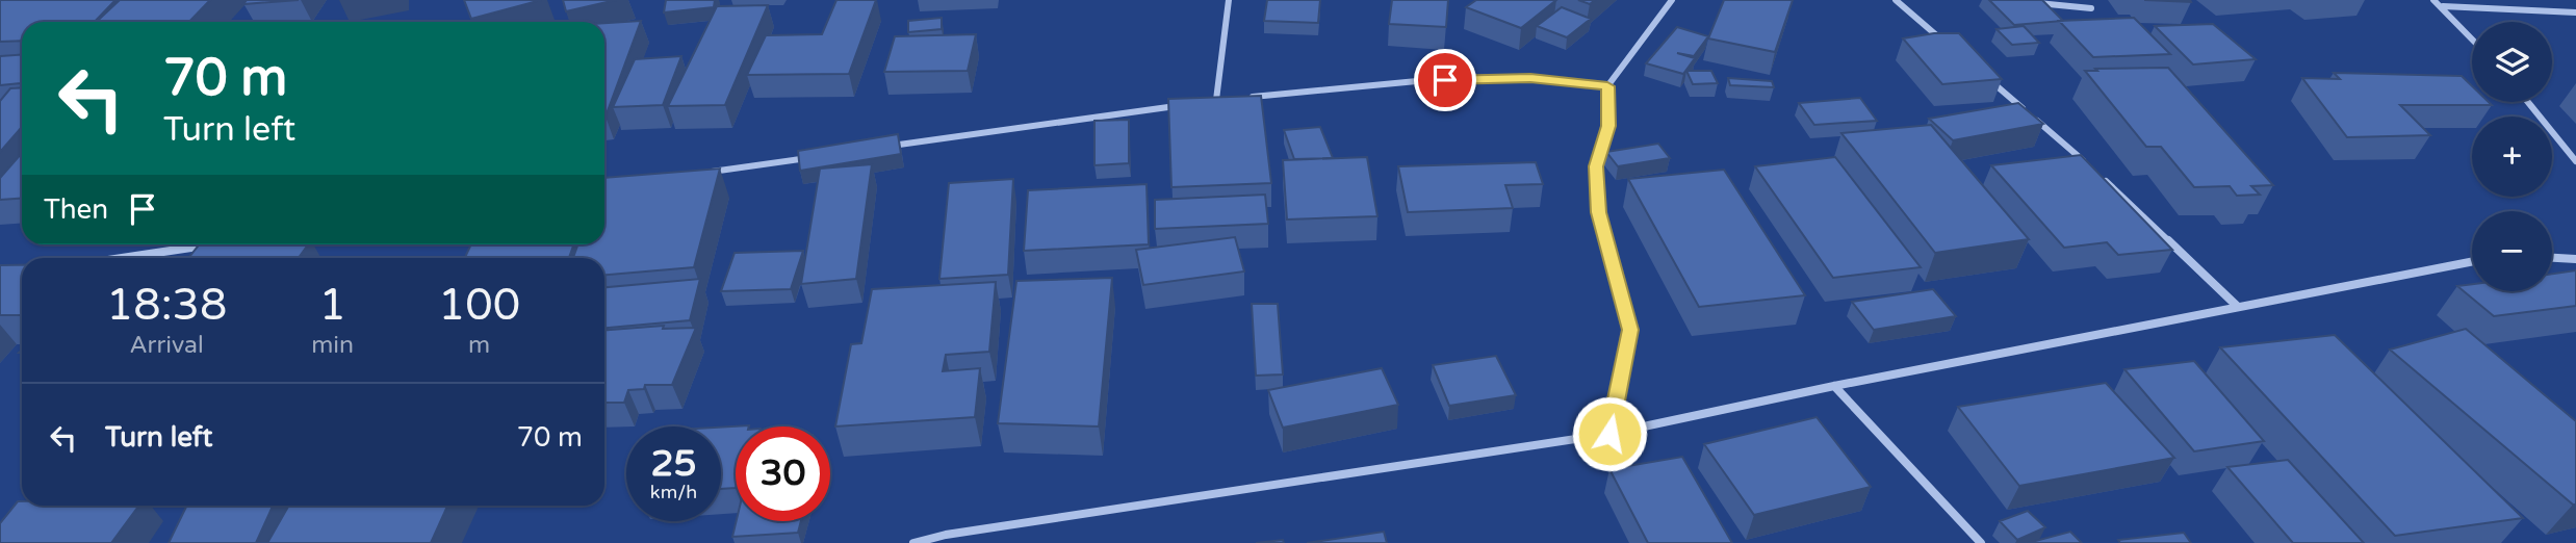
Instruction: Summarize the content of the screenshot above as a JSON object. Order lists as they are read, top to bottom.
{
  "page": {
    "map_buttons": ["+", "−"],
    "turn": ["70 m", "Turn left"],
    "then": "Then",
    "eta": [
      "18:38",
      "Arrival",
      "1",
      "min",
      "100",
      "m"
    ],
    "list": [
      {
        "name": "Turn left",
        "value": "70 m"
      }
    ],
    "speed": "25 km/h",
    "limit": "30"
  }
}
